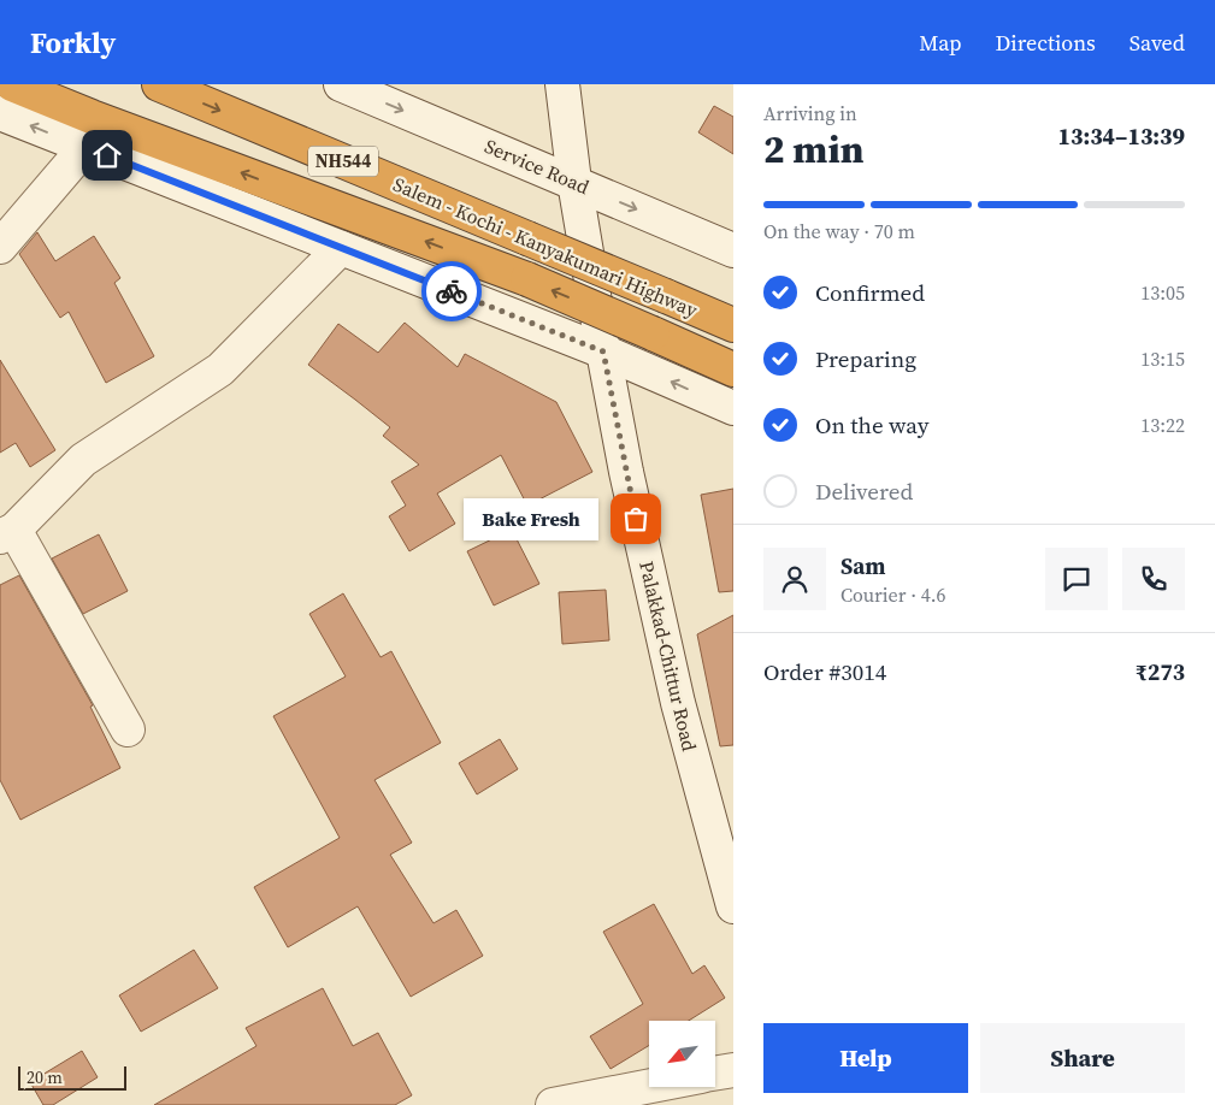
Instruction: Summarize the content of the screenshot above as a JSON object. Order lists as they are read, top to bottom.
{
  "streets": {
    "highway": ["NH544", "Salem - Kochi - Kanyakumari Highway"],
    "street": ["Service Road", "Palakkad-Chittur Road"]
  },
  "crossings": [
    ["Service Road", "Palakkad-Chittur Road"]
  ],
  "places": ["Bake Fresh"],
  "scale_bar": "20 m",
  "north": "bottom left",
  "page": {
    "header": "Forkly",
    "nav": ["Map", "Directions", "Saved"],
    "heading": ["2 min", "Arriving in", "13:34–13:39"],
    "panel": [
      "Sam",
      "Courier · 4.6",
      "Order #3014",
      "₹273"
    ],
    "bar": "On the way · 70 m",
    "list": [
      ["Confirmed", "13:05"],
      ["Preparing", "13:15"],
      ["On the way", "13:22"],
      "Delivered"
    ],
    "bubble": "Bake Fresh",
    "buttons": ["Help", "Share"],
    "scale": "20 m"
  }
}
